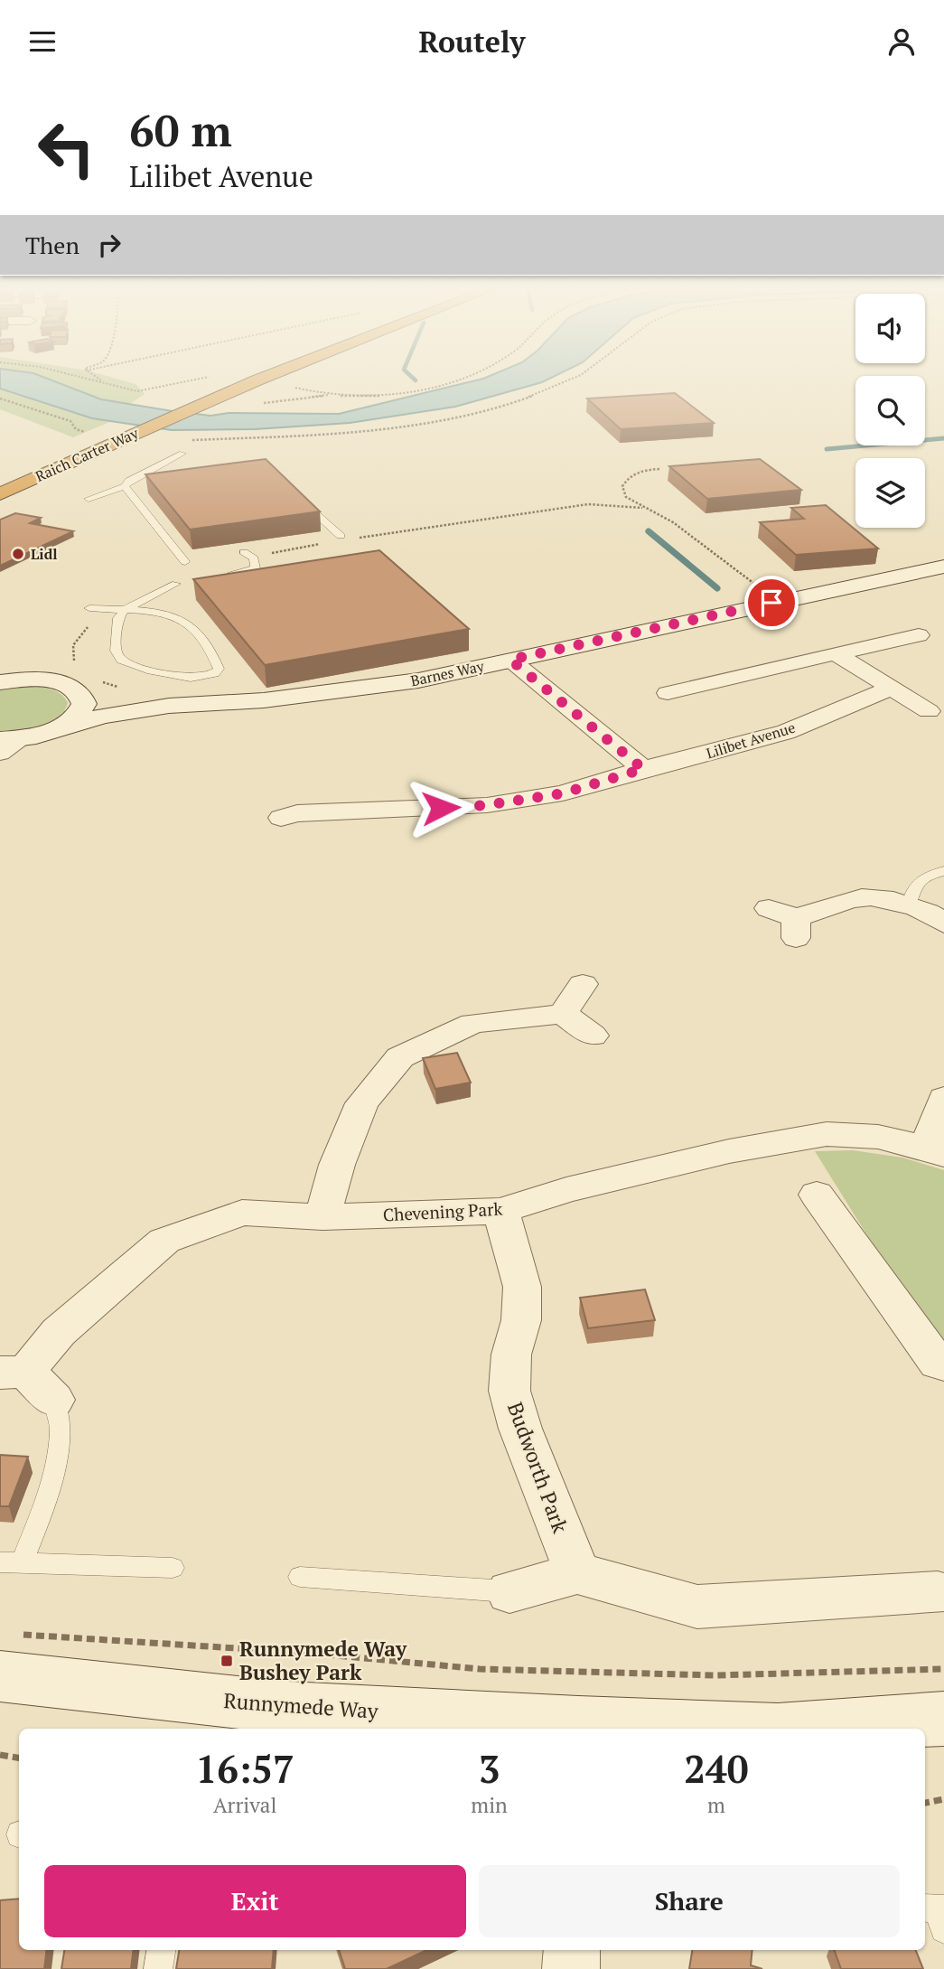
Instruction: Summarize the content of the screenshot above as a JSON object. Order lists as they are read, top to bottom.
{
  "streets": {
    "highway": ["Raich Carter Way"],
    "street": [
      "Barnes Way",
      "Lilibet Avenue",
      "Chevening Park",
      "Budworth Park",
      "Runnymede Way"
    ]
  },
  "crossings": [
    ["Chevening Park", "Budworth Park"]
  ],
  "places": {
    "other": ["Lidl"],
    "transit": ["Runnymede Way Bushey Park"]
  },
  "page": {
    "header": "Routely",
    "turn": ["60 m", "Lilibet Avenue"],
    "then": "Then",
    "eta": [
      "16:57",
      "Arrival",
      "3",
      "min",
      "240",
      "m"
    ],
    "buttons": ["Exit", "Share"]
  }
}
